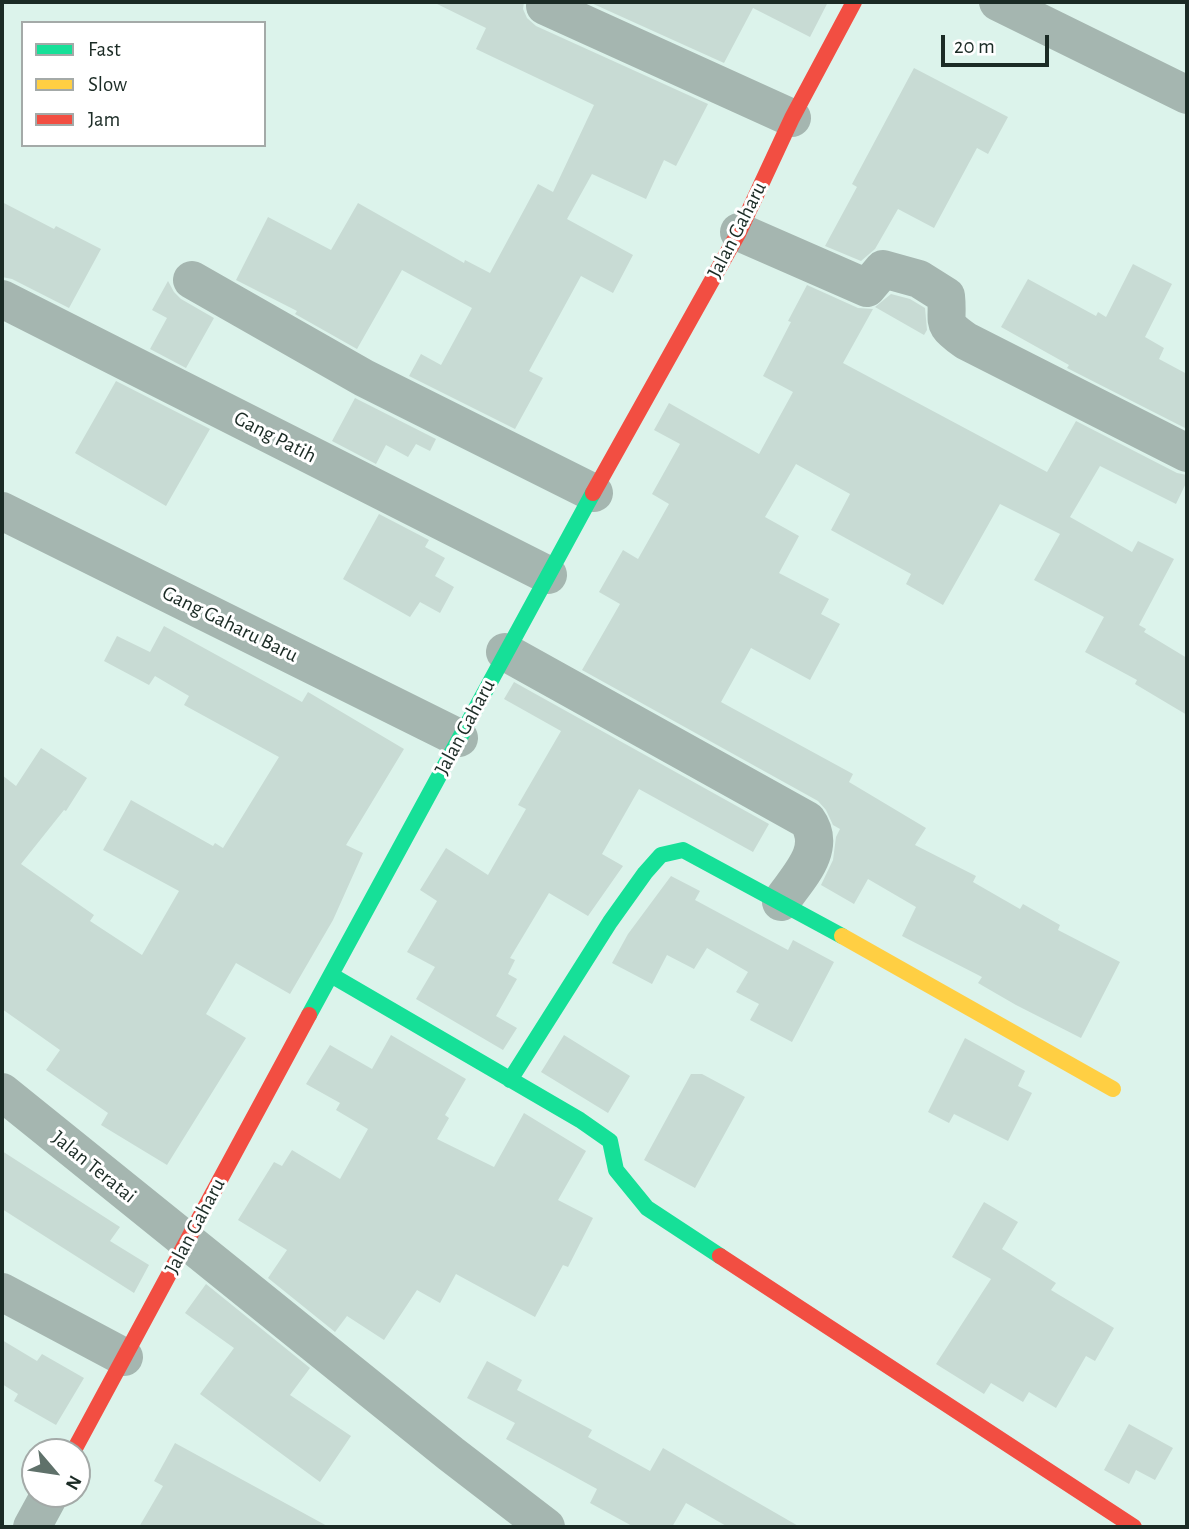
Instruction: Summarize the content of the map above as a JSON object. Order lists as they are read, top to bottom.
{
  "streets": {
    "street": [
      "Jalan Gaharu",
      "Gang Patih",
      "Gang Gaharu Baru",
      "Jalan Teratai"
    ]
  },
  "crossings": [
    ["Jalan Gaharu", "Gang Patih"],
    ["Jalan Gaharu", "Gang Gaharu Baru"],
    ["Jalan Gaharu", "Jalan Teratai"]
  ],
  "legend": ["Fast", "Slow", "Jam"],
  "scale_bar": "20 m",
  "north": "bottom right"
}
